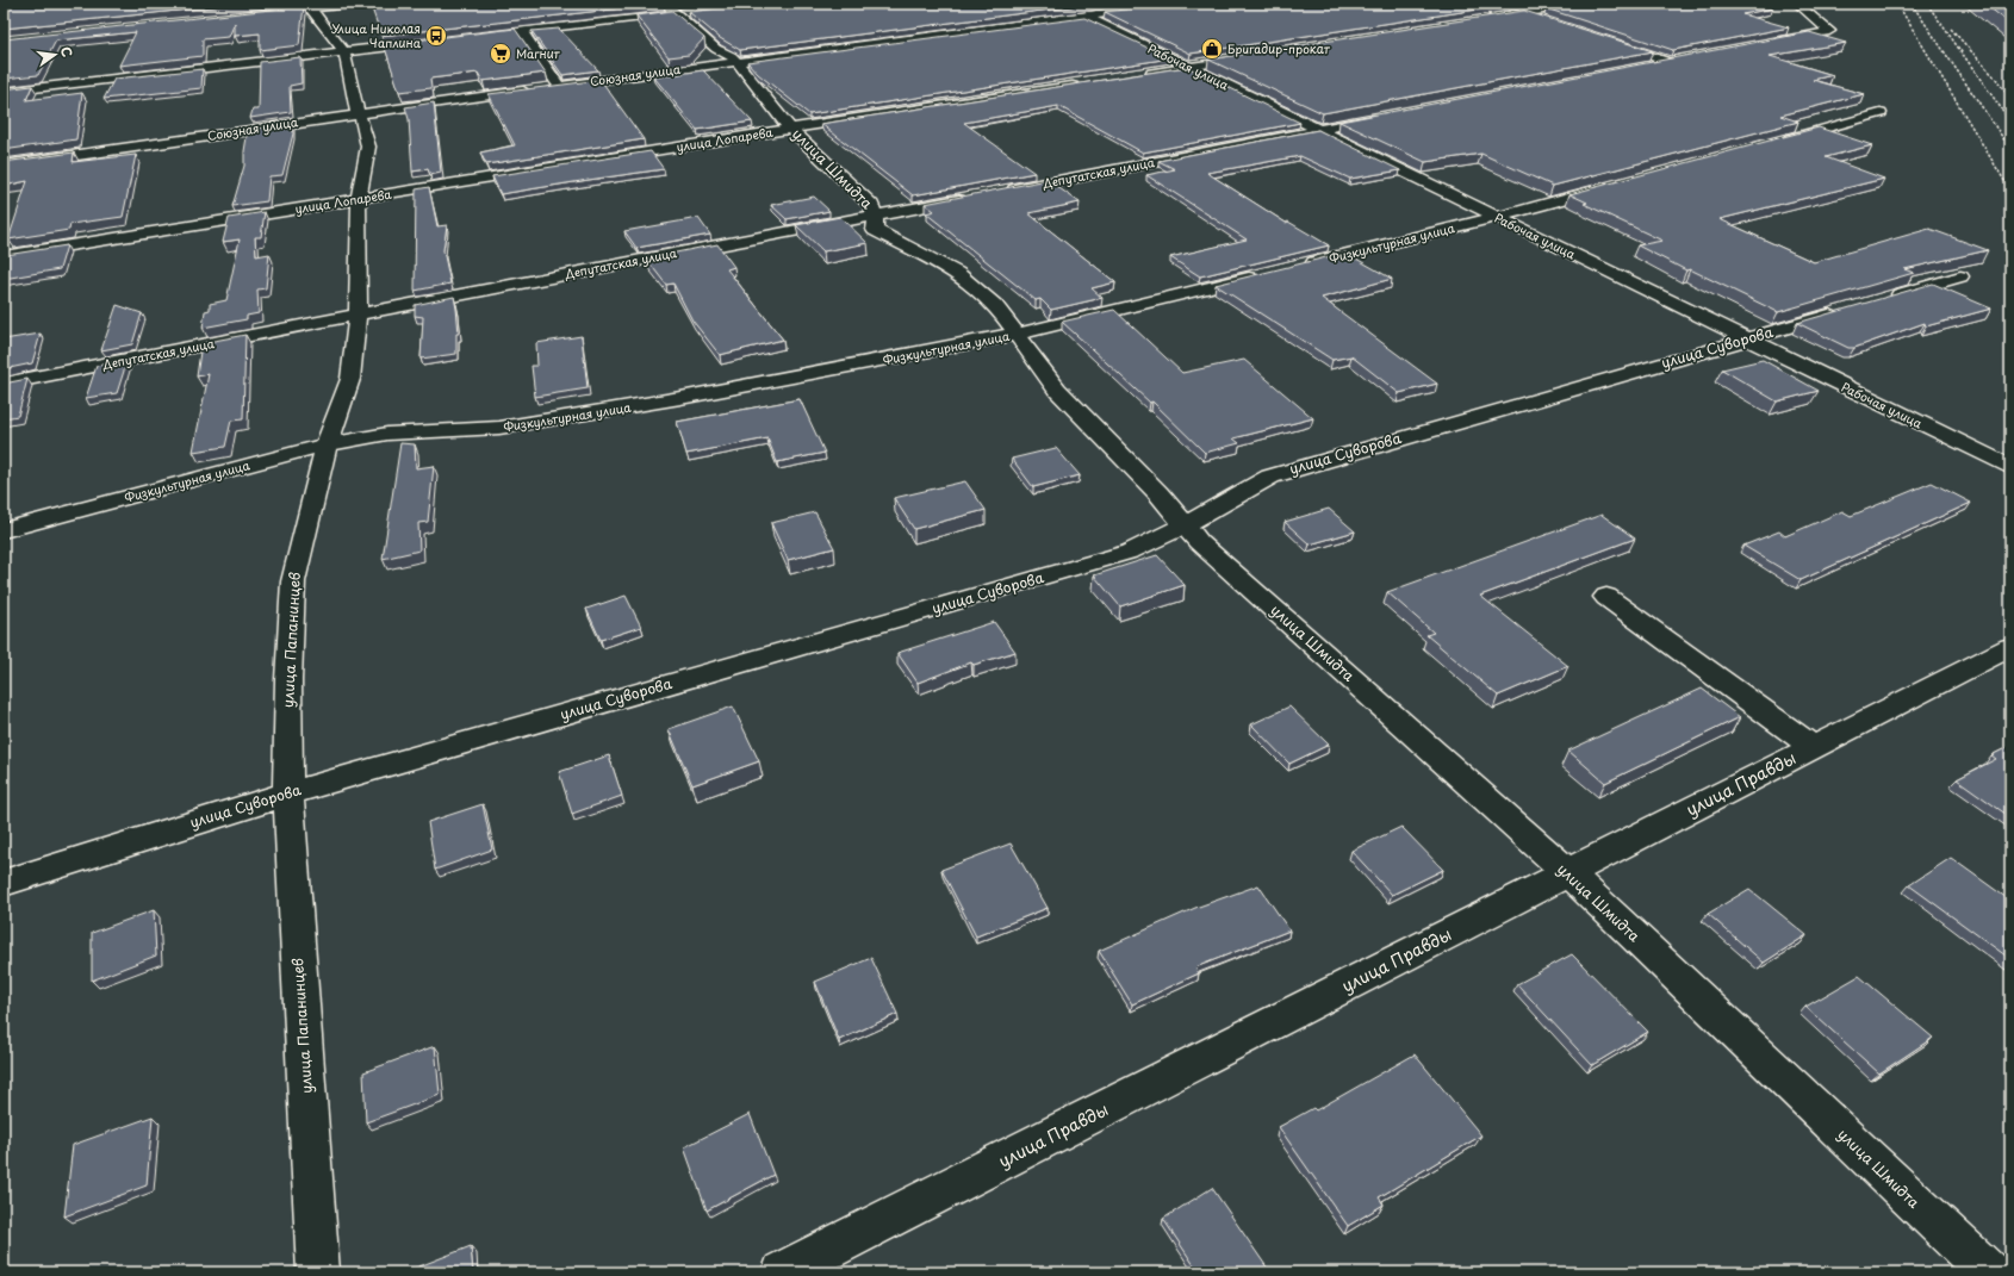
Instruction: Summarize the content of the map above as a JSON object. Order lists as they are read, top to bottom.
{
  "streets": {
    "street": [
      "Рабочая улица",
      "Союзная улица",
      "улица Лопарева",
      "улица Шмидта",
      "Депутатская улица",
      "Физкультурная улица",
      "улица Суворова",
      "улица Папанинцев",
      "улица Правды"
    ]
  },
  "crossings": [
    ["Рабочая улица", "Союзная улица"],
    ["Рабочая улица", "Депутатская улица"],
    ["Рабочая улица", "Физкультурная улица"],
    ["Рабочая улица", "улица Суворова"],
    ["Союзная улица", "улица Шмидта"],
    ["Союзная улица", "улица Папанинцев"],
    ["улица Лопарева", "улица Шмидта"],
    ["улица Лопарева", "улица Папанинцев"],
    ["улица Шмидта", "Депутатская улица"],
    ["улица Шмидта", "Физкультурная улица"],
    ["улица Шмидта", "улица Суворова"],
    ["улица Шмидта", "улица Правды"],
    ["Депутатская улица", "улица Папанинцев"],
    ["Физкультурная улица", "улица Папанинцев"],
    ["улица Суворова", "улица Папанинцев"]
  ],
  "places": {
    "bus stop": ["Улица Николая Чаплина"],
    "shop": ["Бригадир-прокат"],
    "supermarket": ["Магнит"]
  },
  "north": "right"
}
